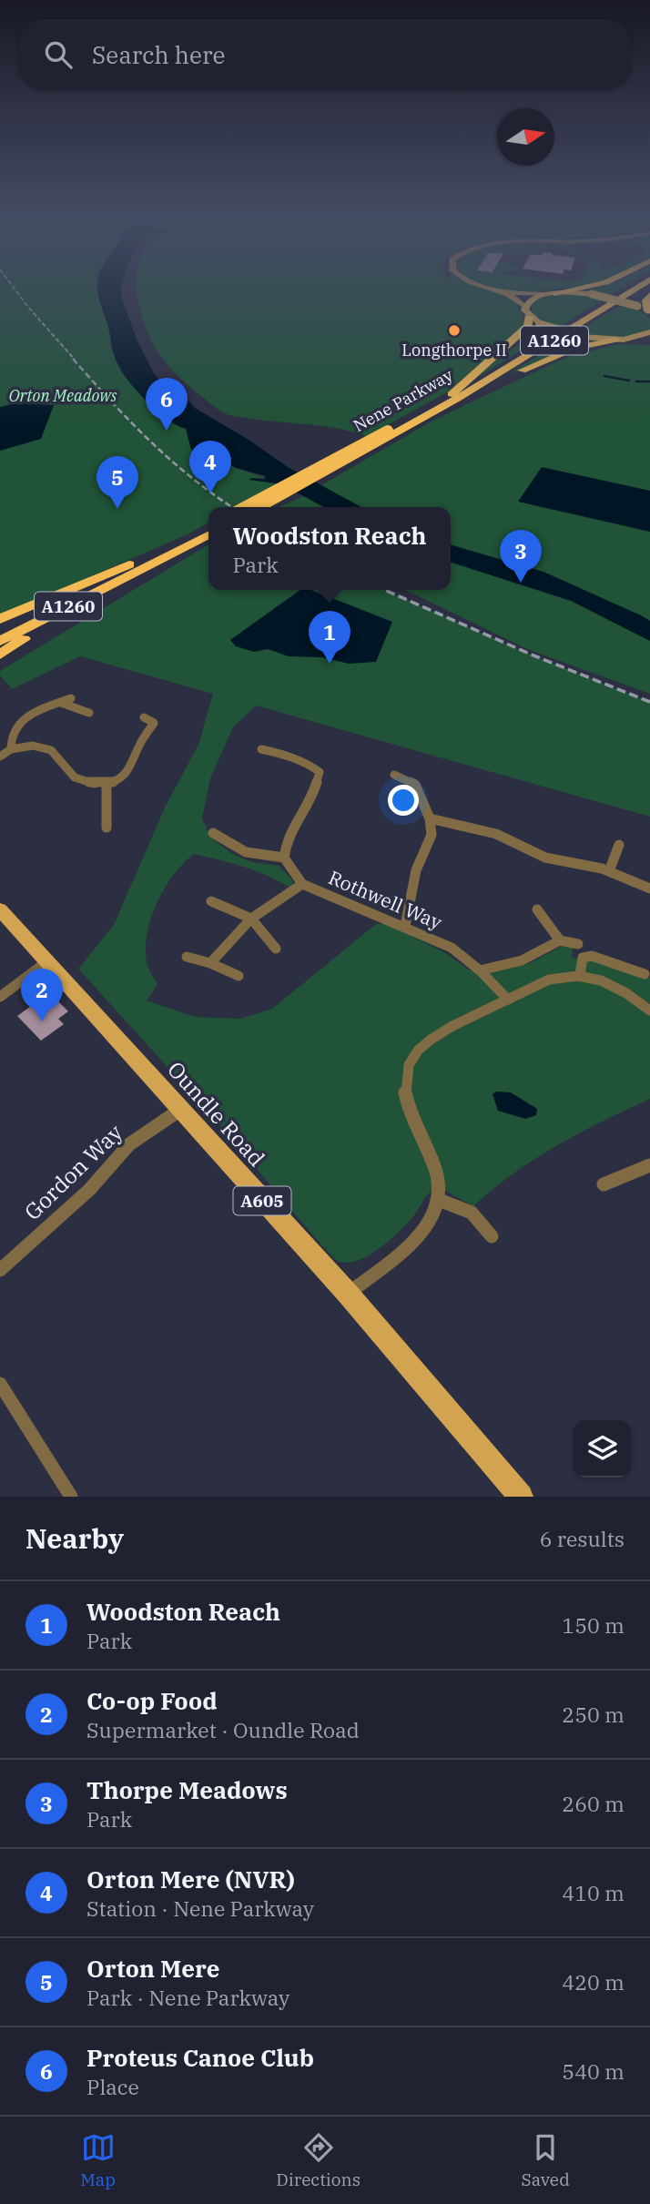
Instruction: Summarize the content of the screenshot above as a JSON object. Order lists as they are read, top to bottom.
{
  "streets": {
    "highway": ["A1260", "Nene Parkway"],
    "main road": ["Oundle Road", "A605"],
    "street": ["Rothwell Way", "Gordon Way"]
  },
  "crossings": [
    ["Oundle Road", "Gordon Way"]
  ],
  "parks": ["Orton Meadows"],
  "places": ["Longthorpe II"],
  "north": "right",
  "page": {
    "search": "Search here",
    "pins": [
      "6",
      "4",
      "5",
      "3",
      "1",
      "2"
    ],
    "popup": ["Woodston Reach", "Park"],
    "heading": ["Nearby", "6 results"],
    "list": [
      {
        "mark": "1",
        "name": "Woodston Reach",
        "note": "Park",
        "value": "150 m"
      },
      {
        "mark": "2",
        "name": "Co-op Food",
        "note": "Supermarket · Oundle Road",
        "value": "250 m"
      },
      {
        "mark": "3",
        "name": "Thorpe Meadows",
        "note": "Park",
        "value": "260 m"
      },
      {
        "mark": "4",
        "name": "Orton Mere (NVR)",
        "note": "Station · Nene Parkway",
        "value": "410 m"
      },
      {
        "mark": "5",
        "name": "Orton Mere",
        "note": "Park · Nene Parkway",
        "value": "420 m"
      },
      {
        "mark": "6",
        "name": "Proteus Canoe Club",
        "note": "Place",
        "value": "540 m"
      }
    ],
    "nav": ["Map", "Directions", "Saved"]
  }
}
